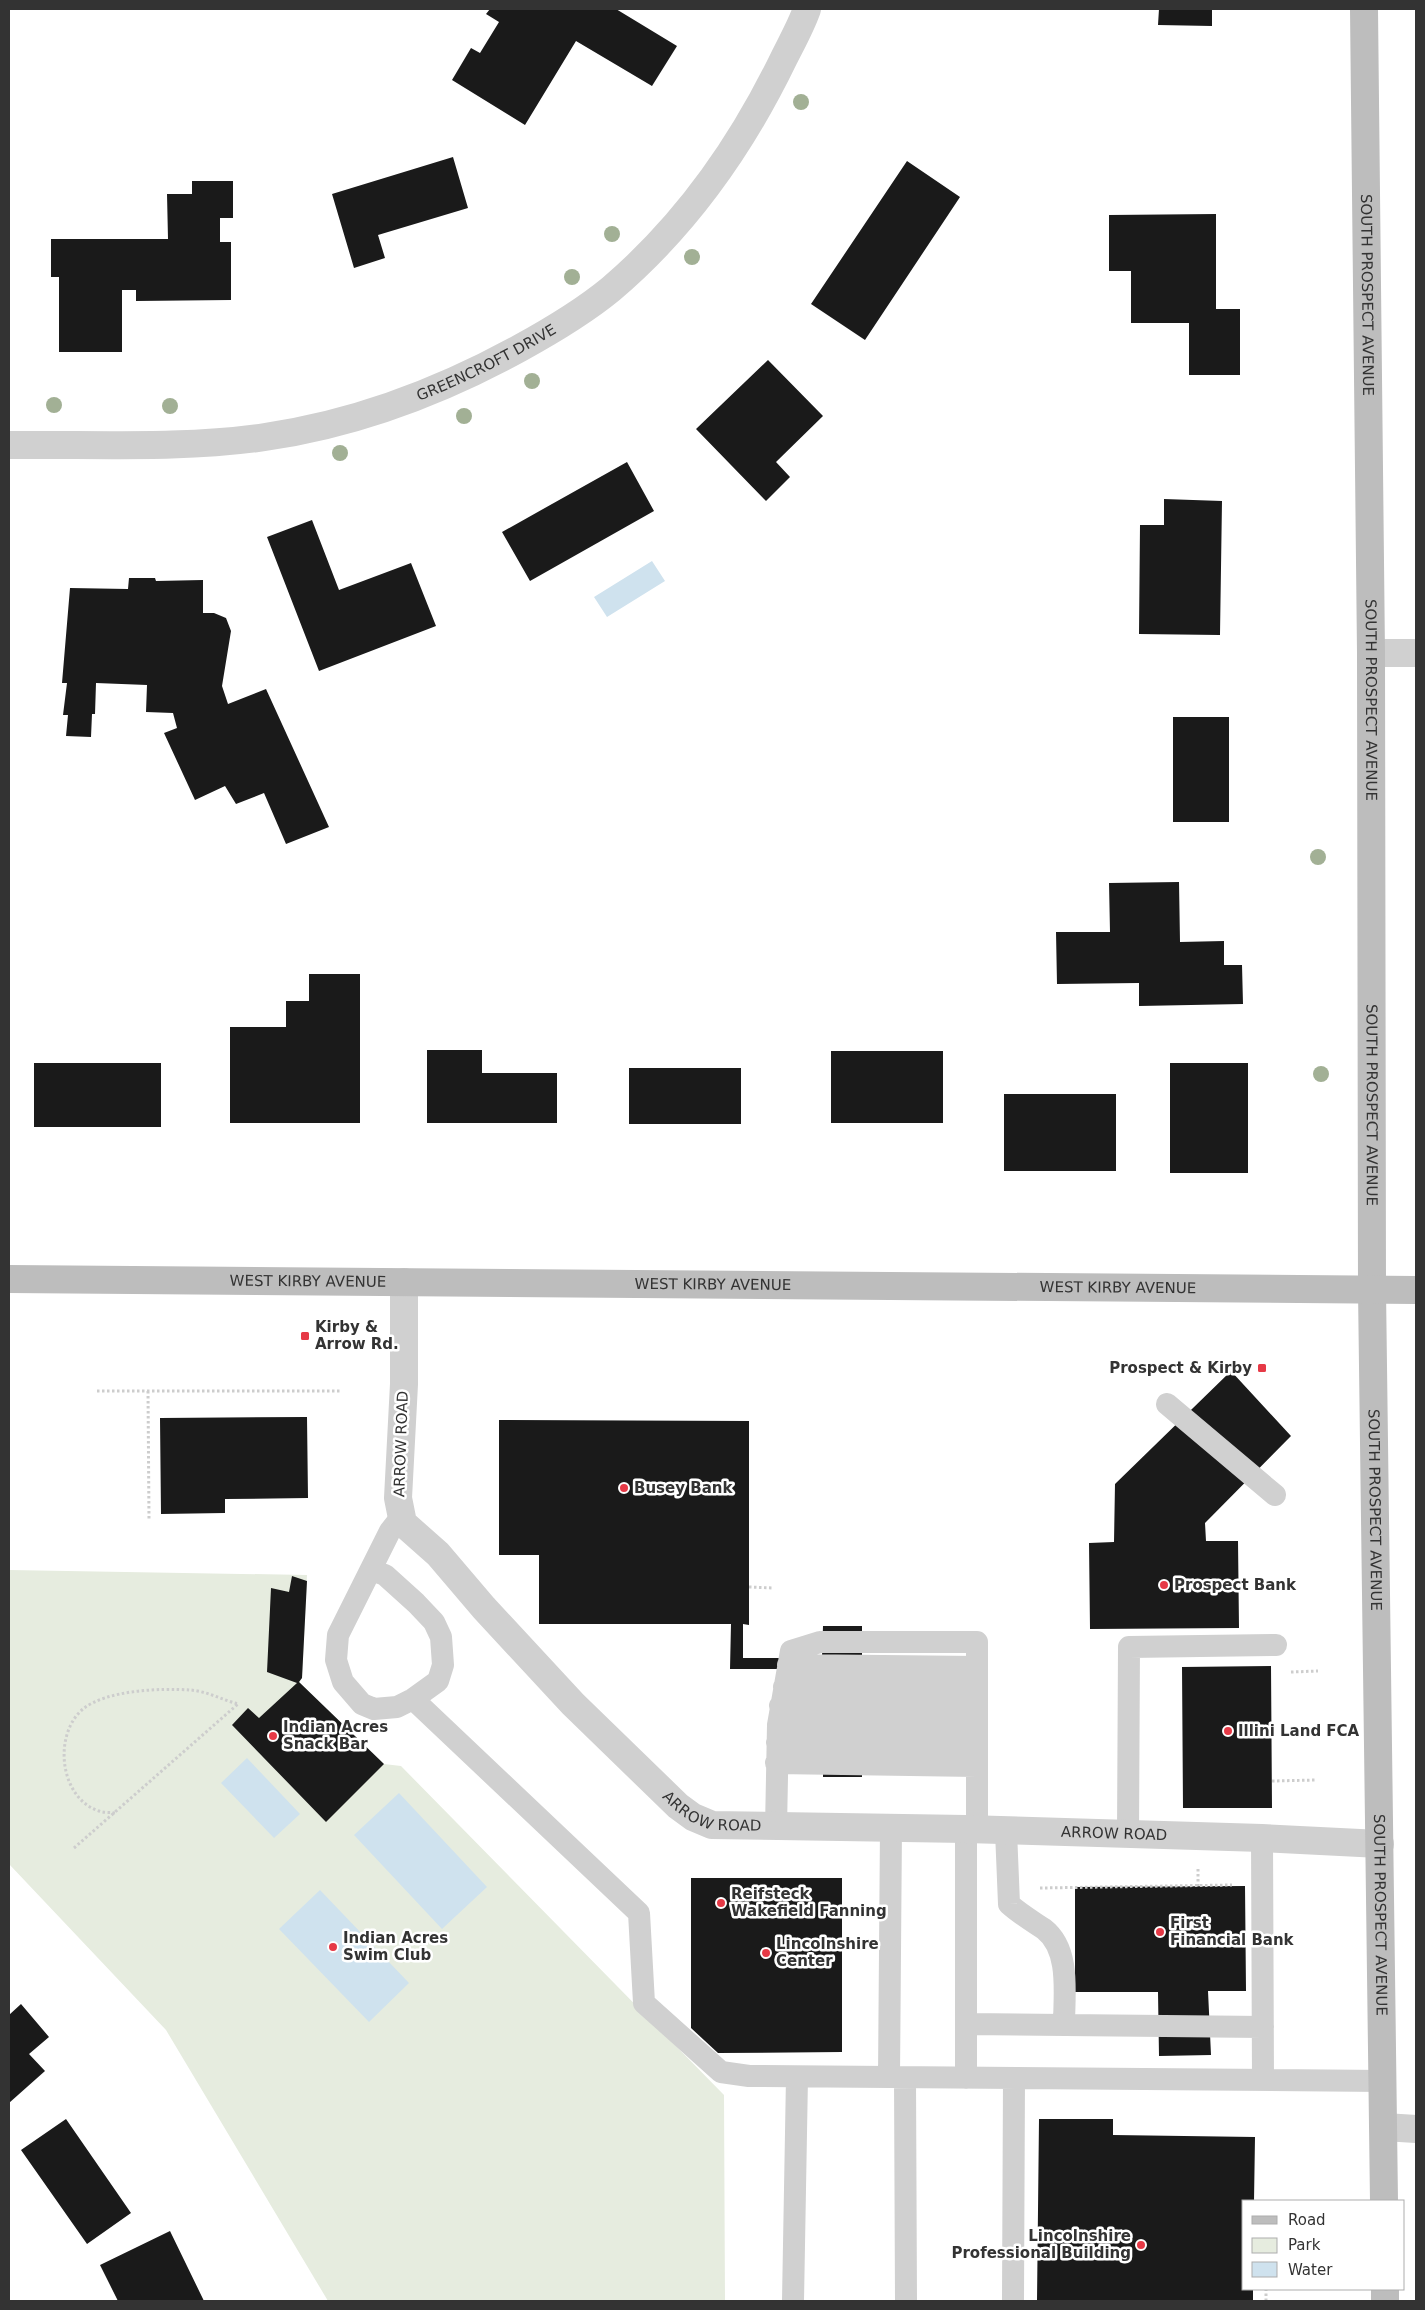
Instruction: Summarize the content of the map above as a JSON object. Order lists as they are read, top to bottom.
{
  "streets": {
    "main road": ["SOUTH PROSPECT AVENUE", "WEST KIRBY AVENUE"],
    "street": ["GREENCROFT DRIVE", "ARROW ROAD"]
  },
  "crossings": [
    ["SOUTH PROSPECT AVENUE", "WEST KIRBY AVENUE"],
    ["SOUTH PROSPECT AVENUE", "ARROW ROAD"],
    ["WEST KIRBY AVENUE", "ARROW ROAD"]
  ],
  "places": {
    "transit": ["Kirby & Arrow Rd.", "Prospect & Kirby"],
    "other": [
      "Busey Bank",
      "Prospect Bank",
      "Illini Land FCA",
      "Indian Acres Snack Bar",
      "Reifsteck Wakefield Fanning",
      "First Financial Bank",
      "Indian Acres Swim Club",
      "Lincolnshire Center",
      "Lincolnshire Professional Building"
    ]
  },
  "legend": ["Road", "Park", "Water"]
}
